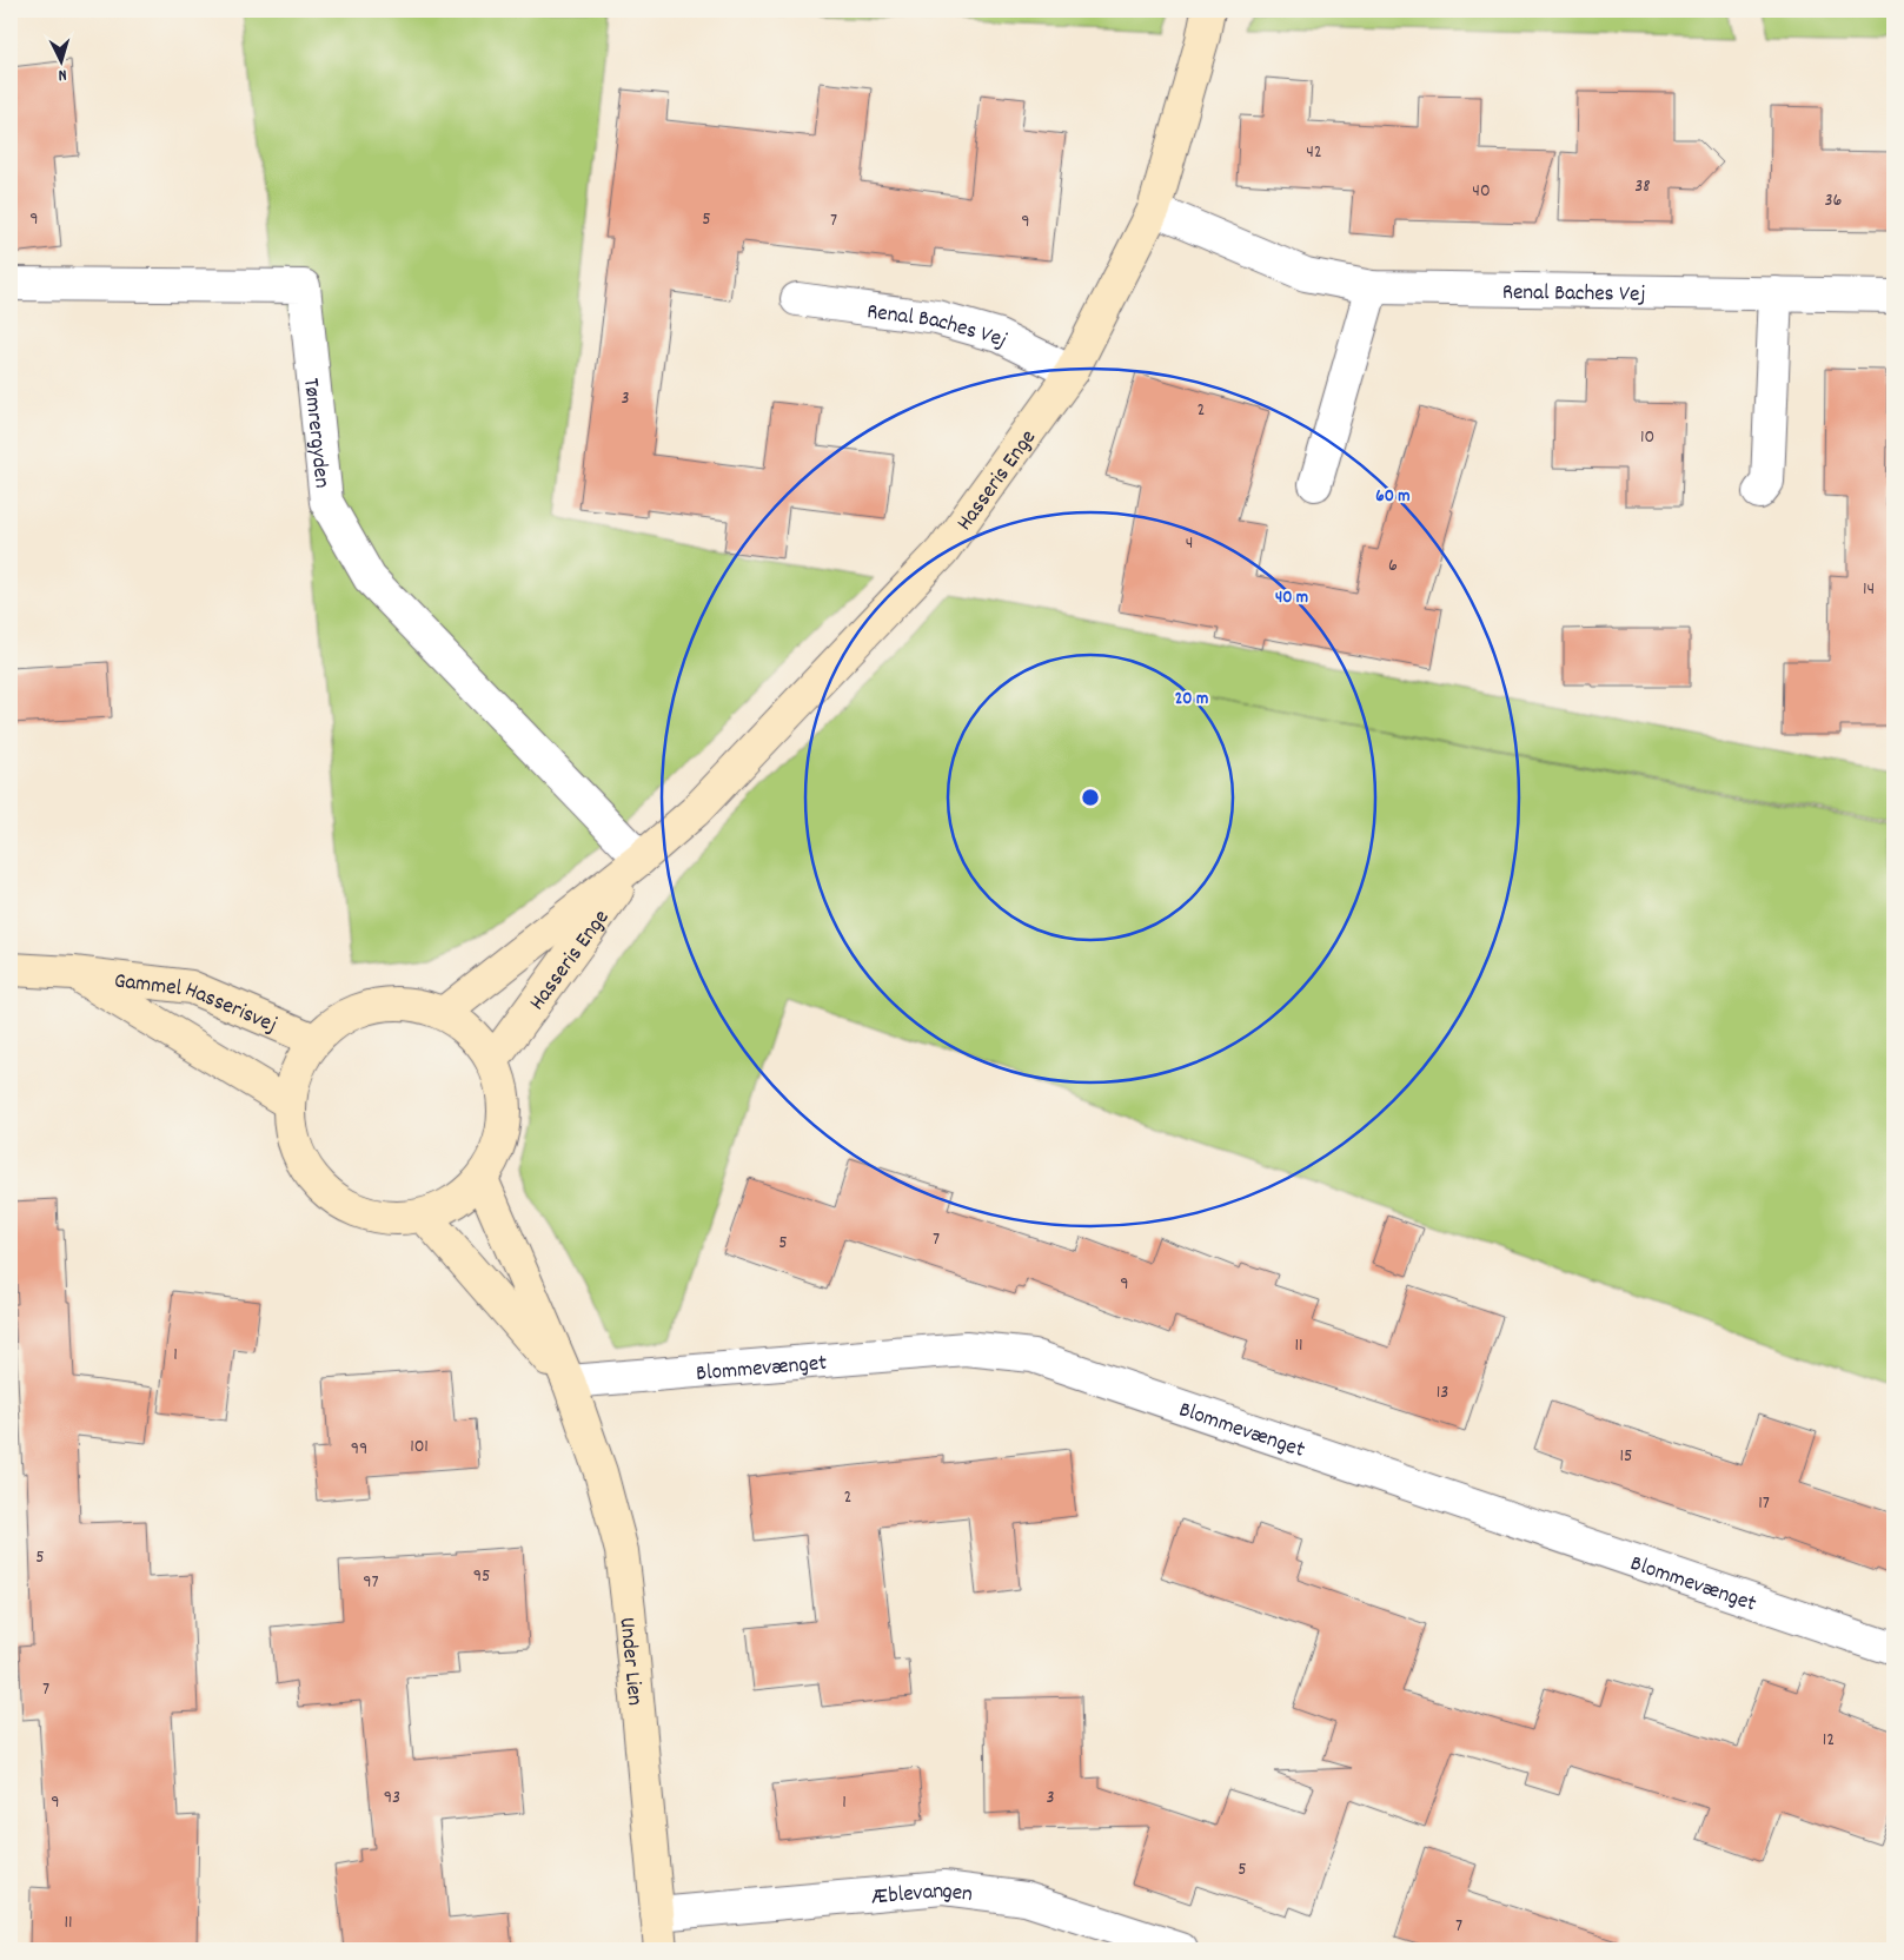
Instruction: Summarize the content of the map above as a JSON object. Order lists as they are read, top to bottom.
{
  "streets": {
    "street": [
      "Renal Baches Vej",
      "Tømrergyden",
      "Hasseris Enge",
      "Gammel Hasserisvej",
      "Blommevænget",
      "Under Lien",
      "Æblevangen"
    ]
  },
  "crossings": [
    ["Renal Baches Vej", "Hasseris Enge"],
    ["Tømrergyden", "Hasseris Enge"],
    ["Blommevænget", "Under Lien"],
    ["Under Lien", "Æblevangen"]
  ],
  "house_numbers": [
    "42",
    "38",
    "40",
    "36",
    "9",
    "5",
    "7",
    "9",
    "3",
    "2",
    "10",
    "4",
    "6",
    "14",
    "7",
    "5",
    "9",
    "11",
    "1",
    "13",
    "101",
    "99",
    "15",
    "2",
    "17",
    "5",
    "95",
    "97",
    "7",
    "12",
    "93",
    "3",
    "9",
    "1",
    "5",
    "11",
    "7"
  ],
  "north": "bottom",
  "rings": ["60 m", "40 m", "20 m"]
}
